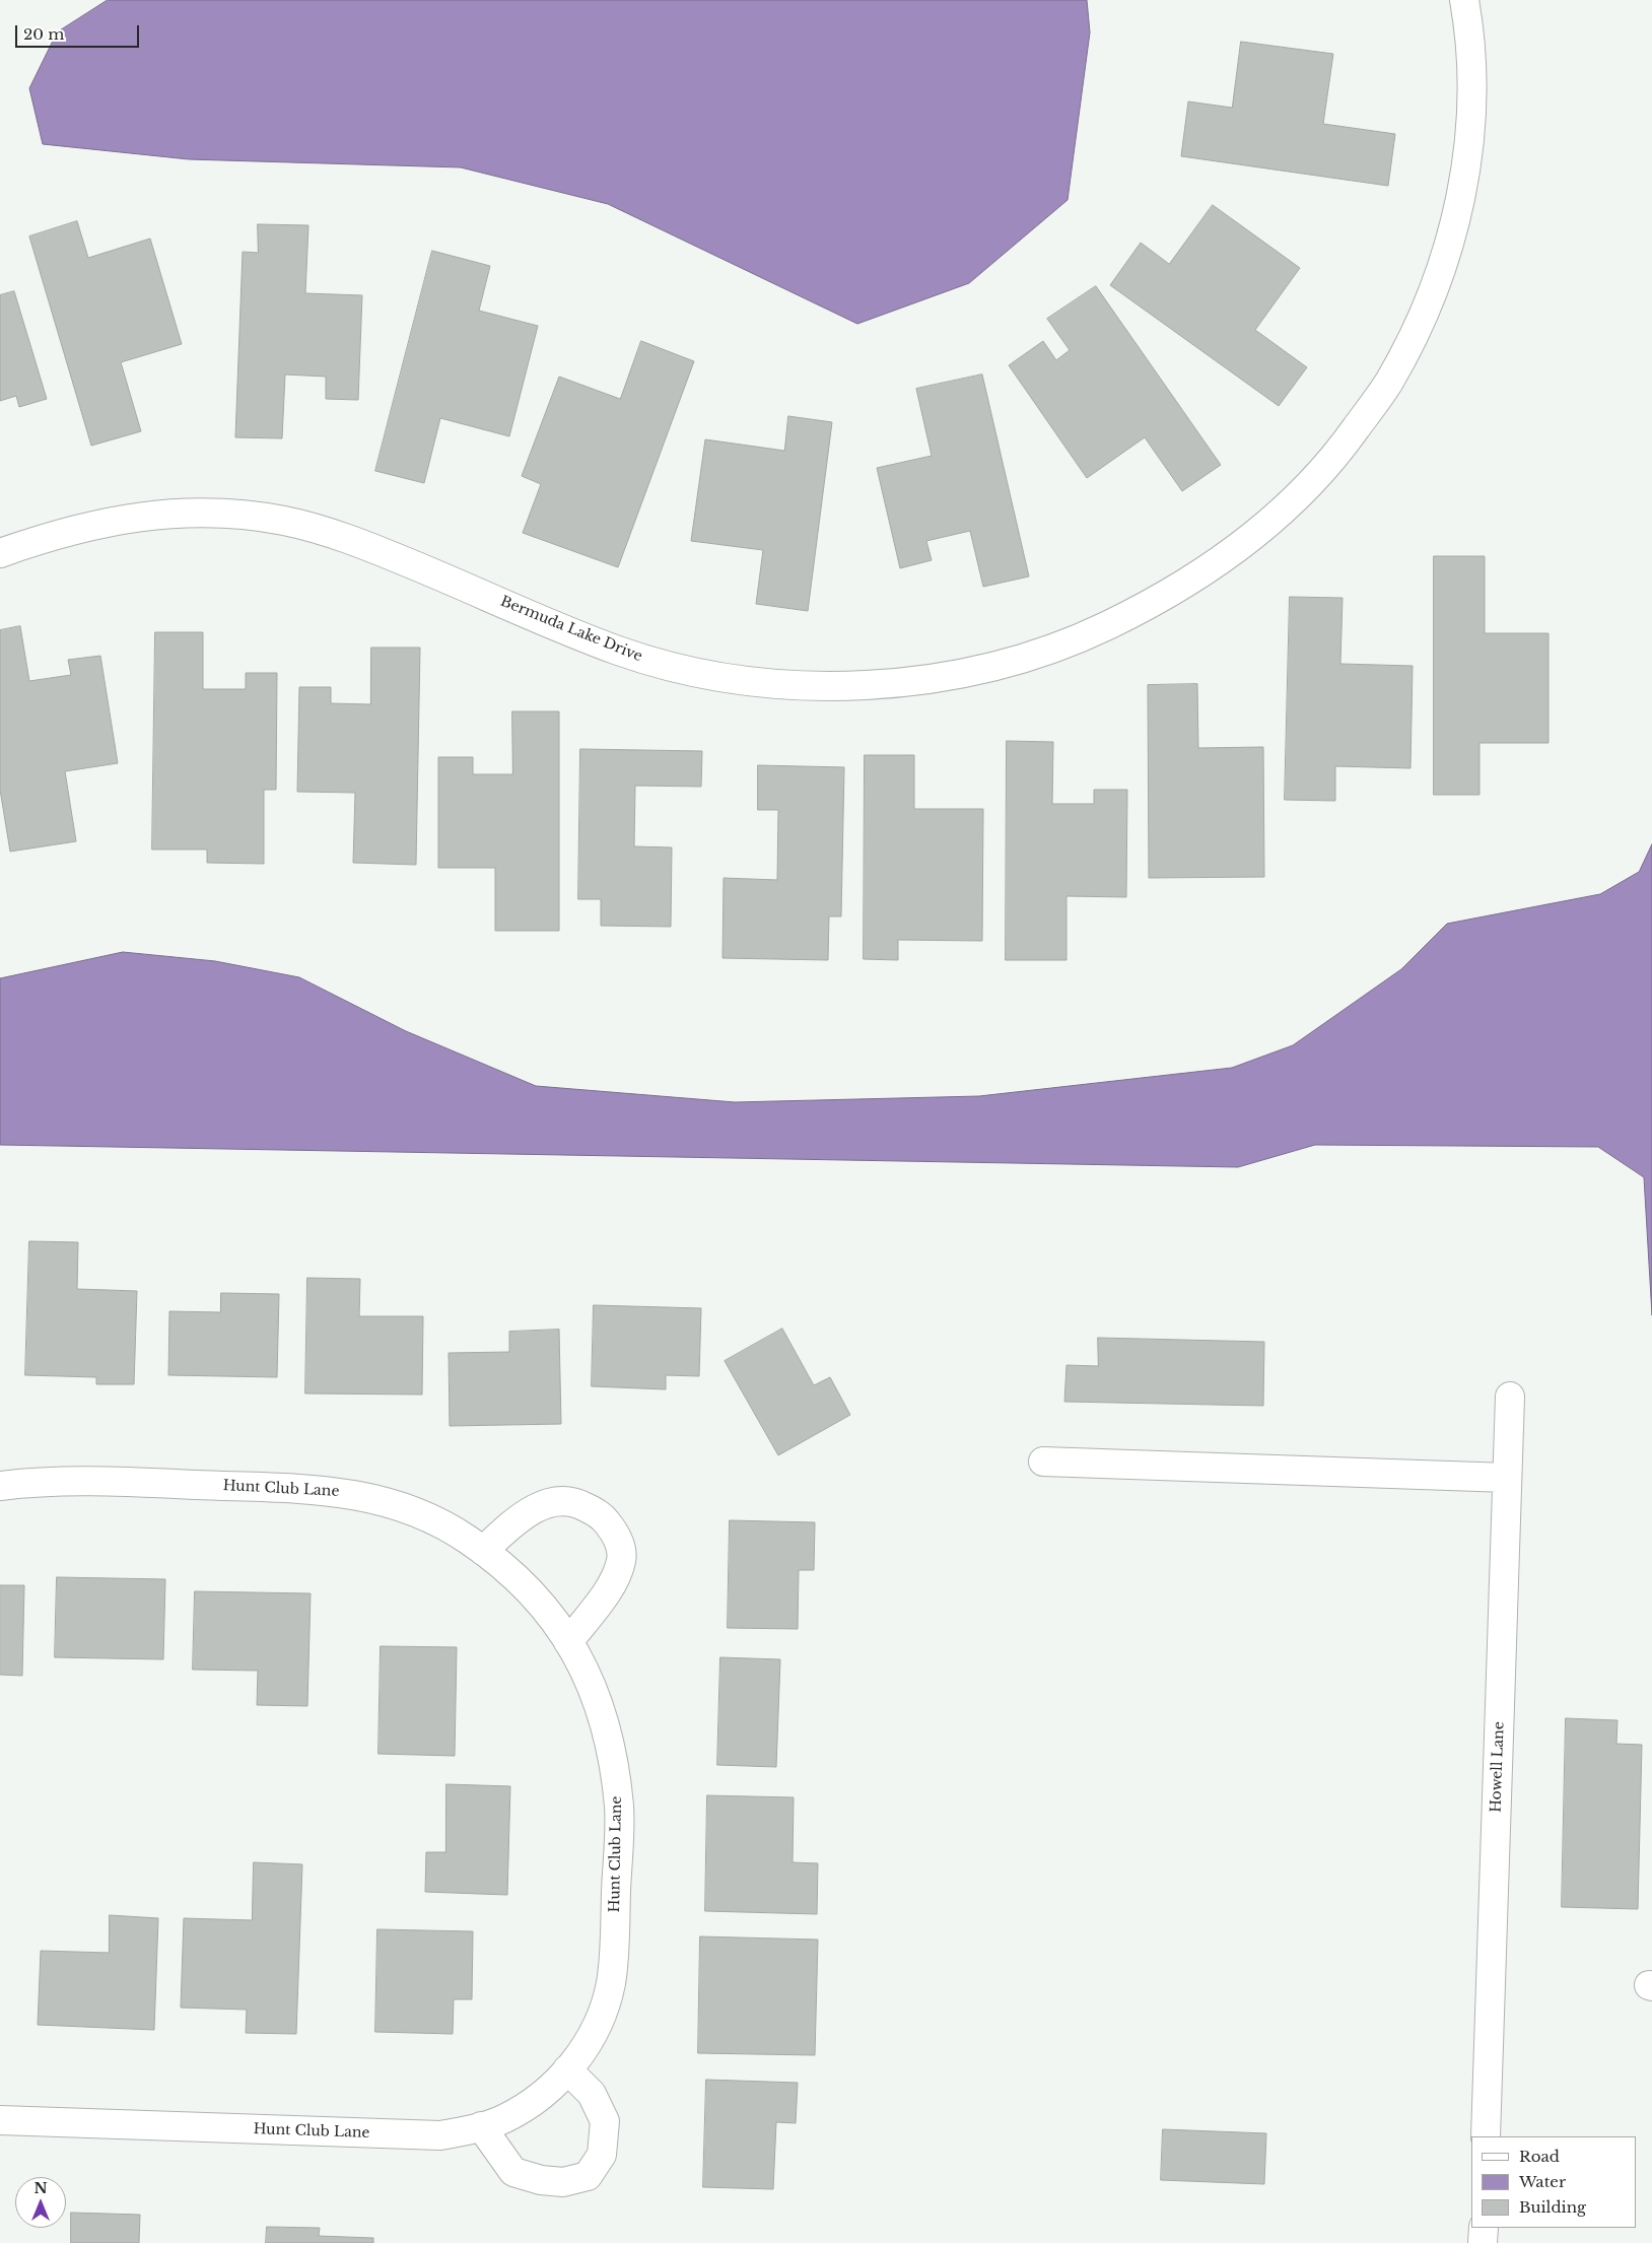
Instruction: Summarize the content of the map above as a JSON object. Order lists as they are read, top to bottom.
{
  "streets": {
    "street": ["Bermuda Lake Drive", "Hunt Club Lane", "Howell Lane"]
  },
  "legend": ["Road", "Water", "Building"],
  "scale_bar": "20 m",
  "north": "top"
}
